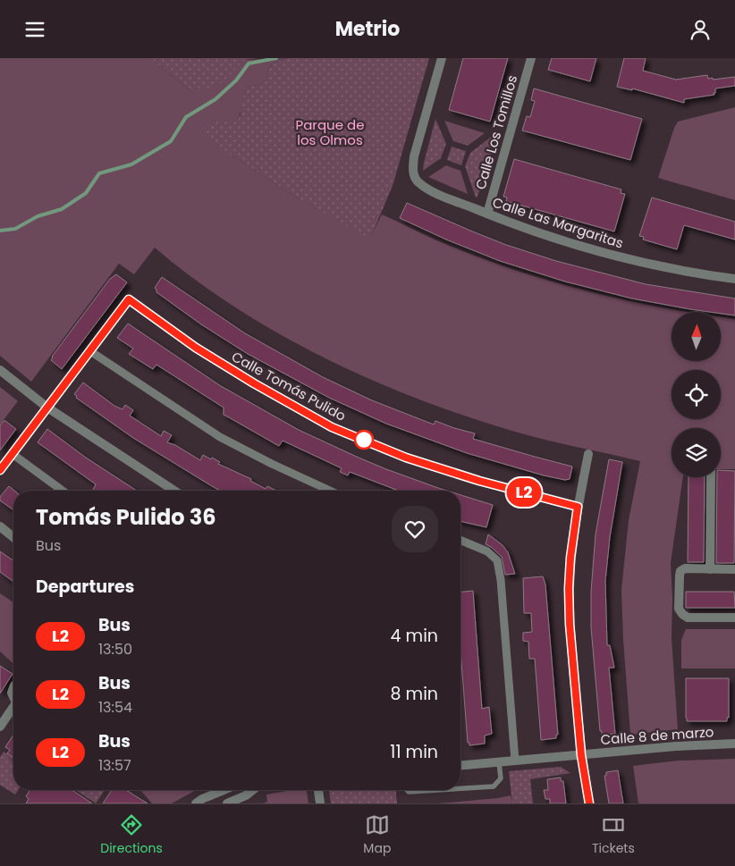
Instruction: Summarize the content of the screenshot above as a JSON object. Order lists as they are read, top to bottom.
{
  "streets": {
    "street": [
      "Calle Los Tomillos",
      "Calle Las Margaritas",
      "Calle Tomás Pulido",
      "Calle 8 de marzo"
    ]
  },
  "crossings": [
    ["Calle Los Tomillos", "Calle Las Margaritas"]
  ],
  "parks": ["Parque de los Olmos"],
  "lines": ["bus line L2"],
  "north": "top",
  "page": {
    "header": "Metrio",
    "on_map": "L2",
    "heading": [
      ["Tomás Pulido 36", "Bus"],
      "Departures"
    ],
    "list": [
      {
        "mark": "L2",
        "name": "Bus",
        "note": "13:50",
        "value": "4 min"
      },
      {
        "mark": "L2",
        "name": "Bus",
        "note": "13:54",
        "value": "8 min"
      },
      {
        "mark": "L2",
        "name": "Bus",
        "note": "13:57",
        "value": "11 min"
      }
    ],
    "tabs": ["Directions", "Map", "Tickets"]
  }
}
